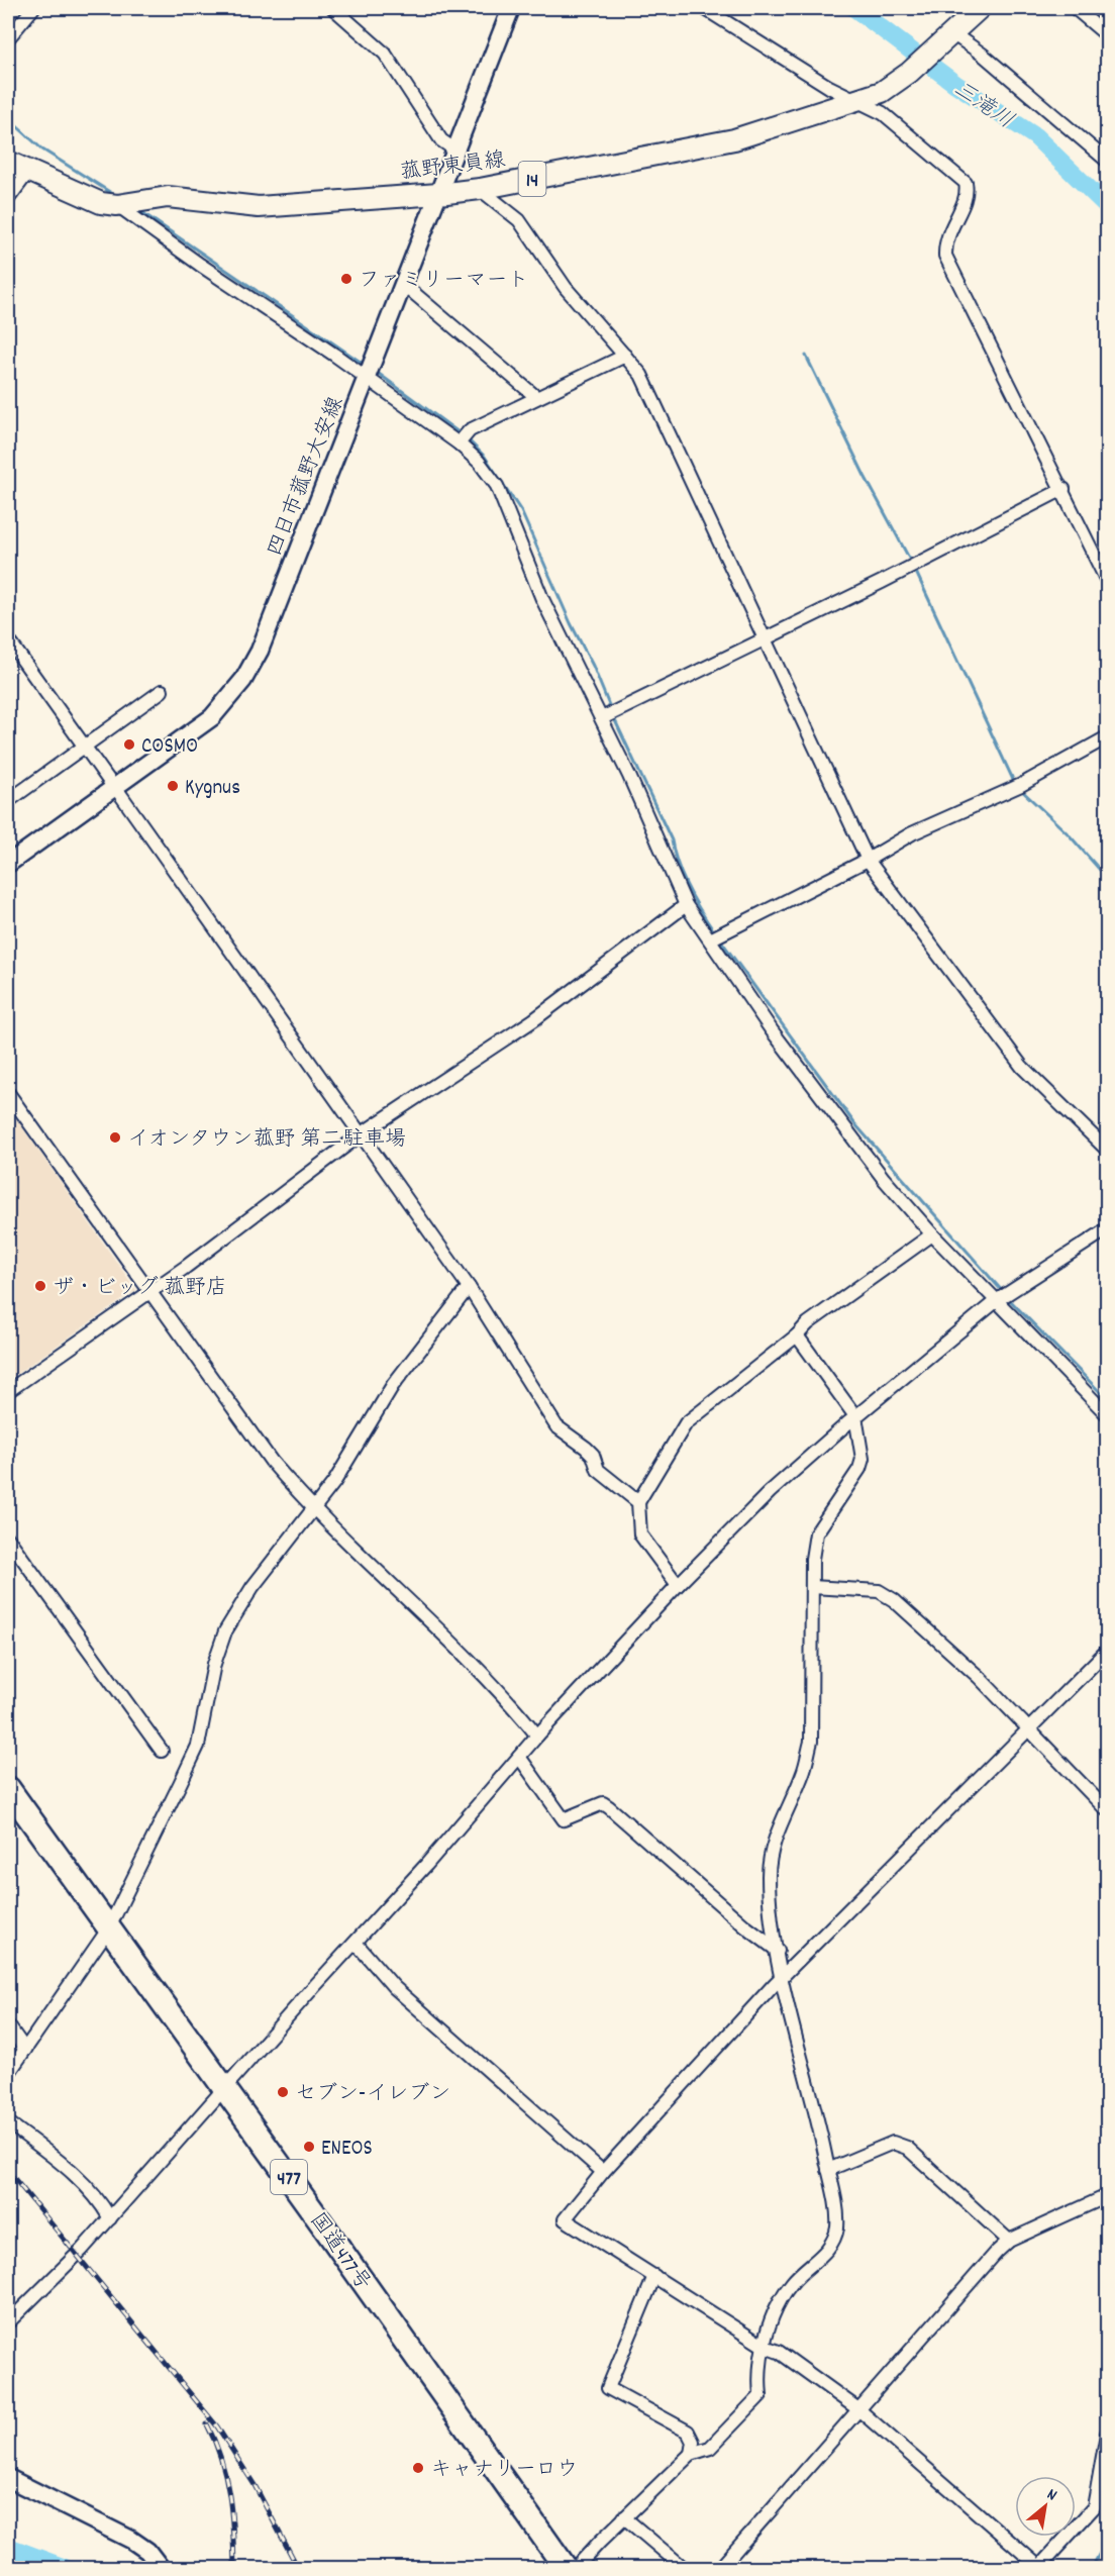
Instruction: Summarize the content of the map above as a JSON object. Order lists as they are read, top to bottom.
{
  "streets": {
    "highway": ["477", "国道477号"],
    "main road": ["菰野東員線", "14", "四日市菰野大安線"]
  },
  "crossings": [
    ["菰野東員線", "四日市菰野大安線"]
  ],
  "water": ["三滝川"],
  "places": [
    "ファミリーマート",
    "COSMO",
    "Kygnus",
    "イオンタウン菰野 第二駐車場",
    "ザ・ビッグ 菰野店",
    "セブン-イレブン",
    "ENEOS",
    "キャナリーロウ"
  ],
  "north": "top right"
}
